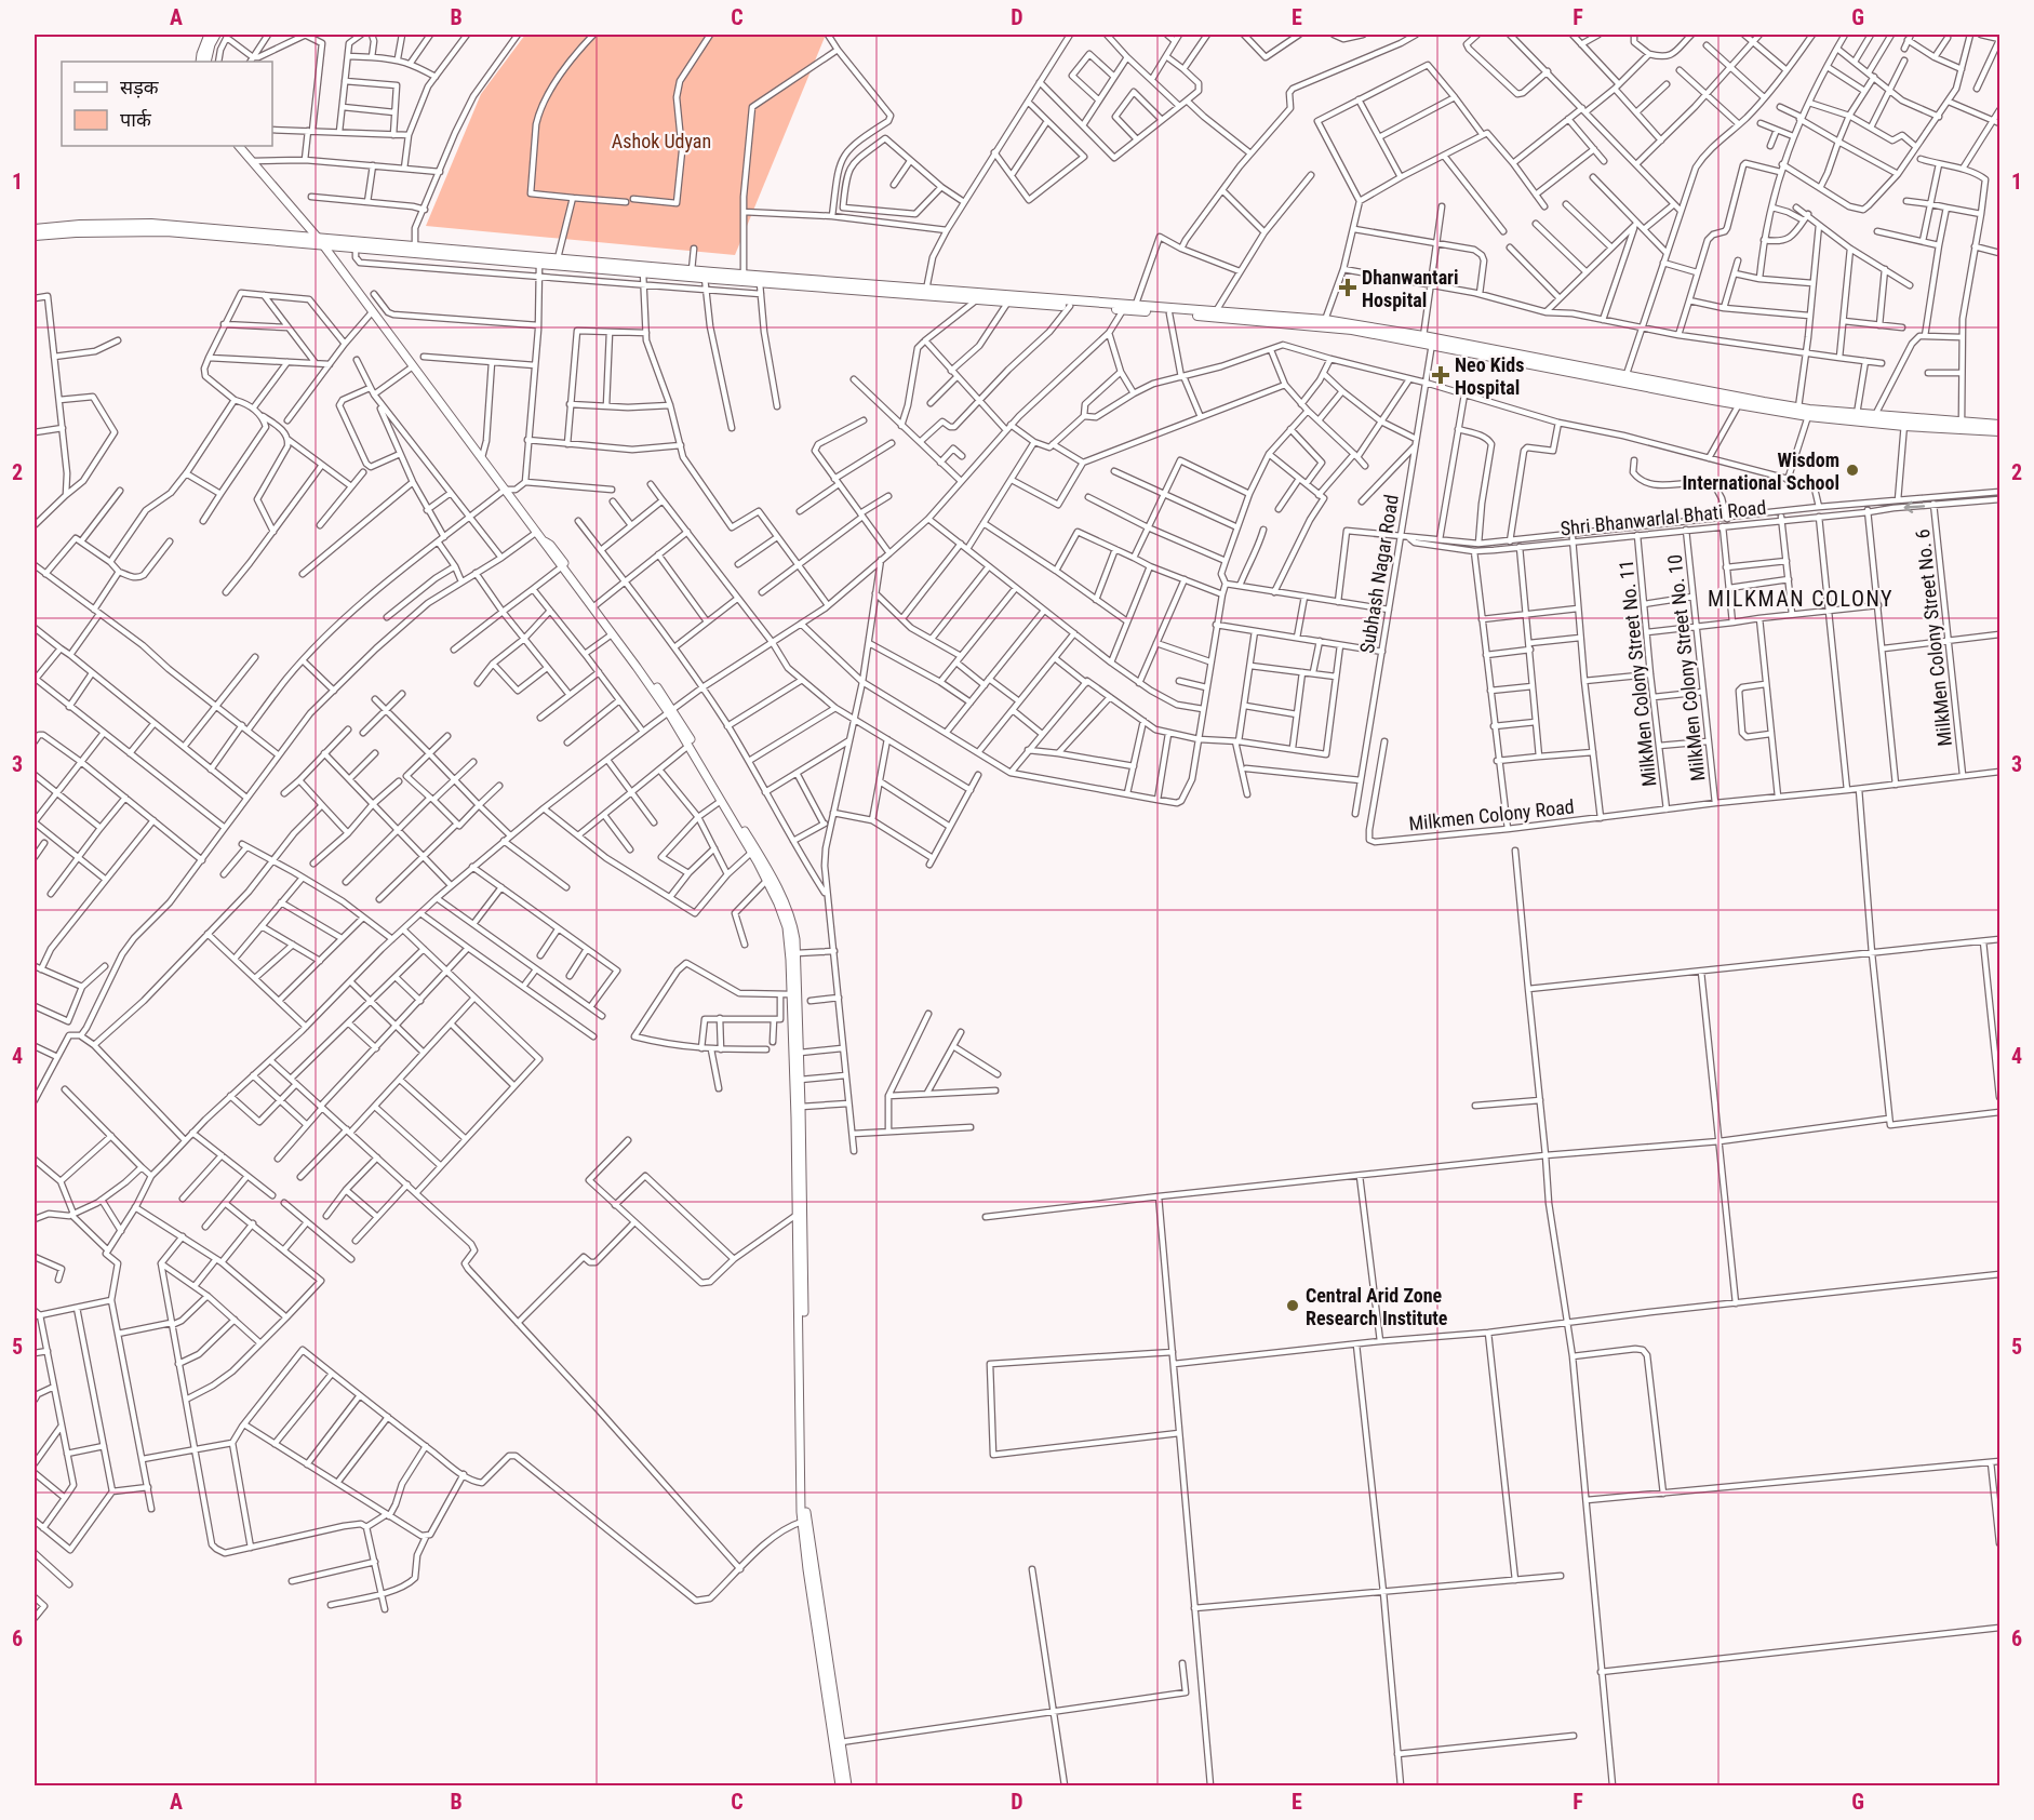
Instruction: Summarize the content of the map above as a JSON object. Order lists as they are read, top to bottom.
{
  "streets": {
    "street": [
      "Shri Bhanwarlal Bhati Road",
      "Subhash Nagar Road",
      "MilkMen Colony Street No. 6",
      "MilkMen Colony Street No. 10",
      "MilkMen Colony Street No. 11",
      "Milkmen Colony Road"
    ]
  },
  "crossings": [
    ["Shri Bhanwarlal Bhati Road", "Subhash Nagar Road"],
    ["Shri Bhanwarlal Bhati Road", "MilkMen Colony Street No. 6"],
    ["Shri Bhanwarlal Bhati Road", "MilkMen Colony Street No. 10"],
    ["Shri Bhanwarlal Bhati Road", "MilkMen Colony Street No. 11"],
    ["MilkMen Colony Street No. 10", "Milkmen Colony Road"],
    ["MilkMen Colony Street No. 11", "Milkmen Colony Road"]
  ],
  "districts": ["MILKMAN COLONY"],
  "parks": ["Ashok Udyan"],
  "places": {
    "health": ["Dhanwantari Hospital", "Neo Kids Hospital"],
    "other": ["Wisdom International School", "Central Arid Zone Research Institute"]
  },
  "legend": ["सड़क", "पार्क"],
  "grid": {
    "columns": [
      "A",
      "B",
      "C",
      "D",
      "E",
      "F",
      "G"
    ],
    "rows": [
      "1",
      "2",
      "3",
      "4",
      "5",
      "6"
    ]
  }
}
